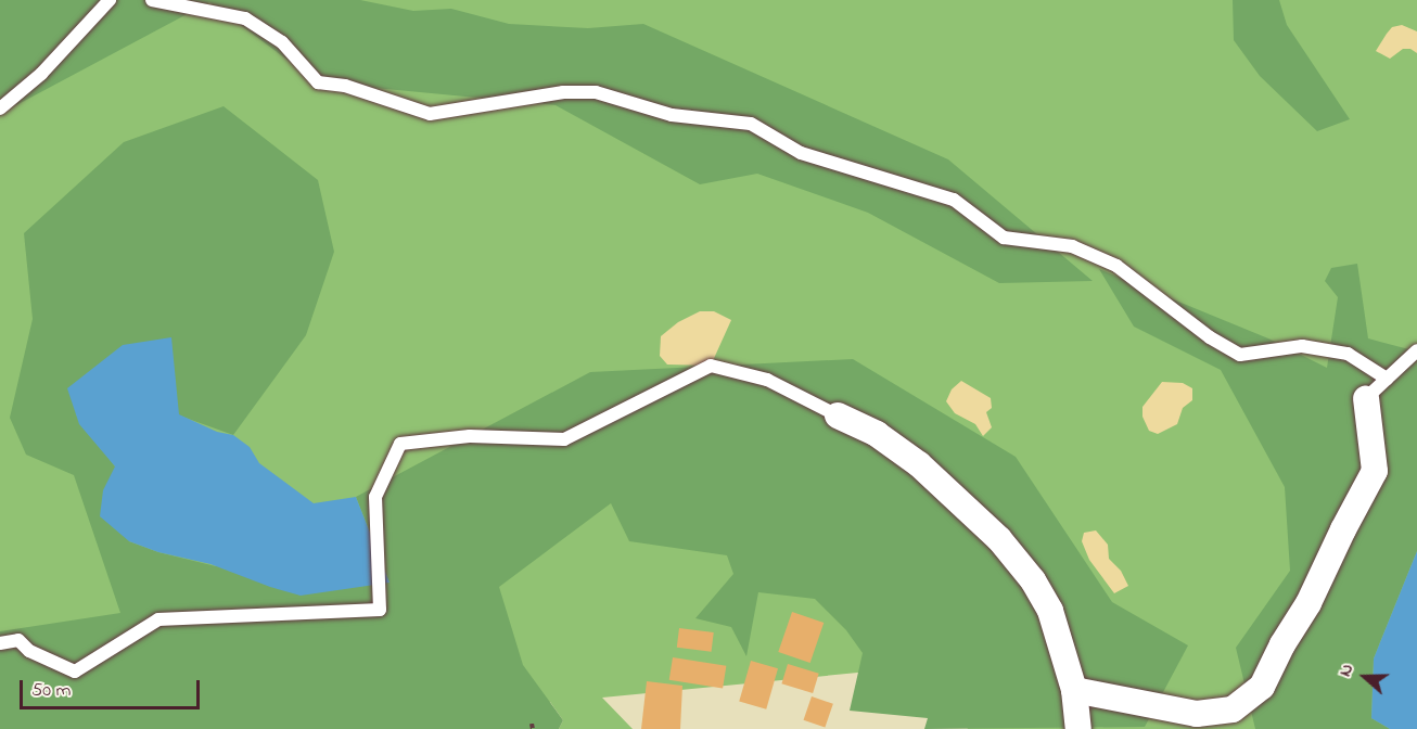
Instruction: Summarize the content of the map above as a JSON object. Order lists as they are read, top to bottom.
{
  "scale_bar": "50 m",
  "north": "left"
}
